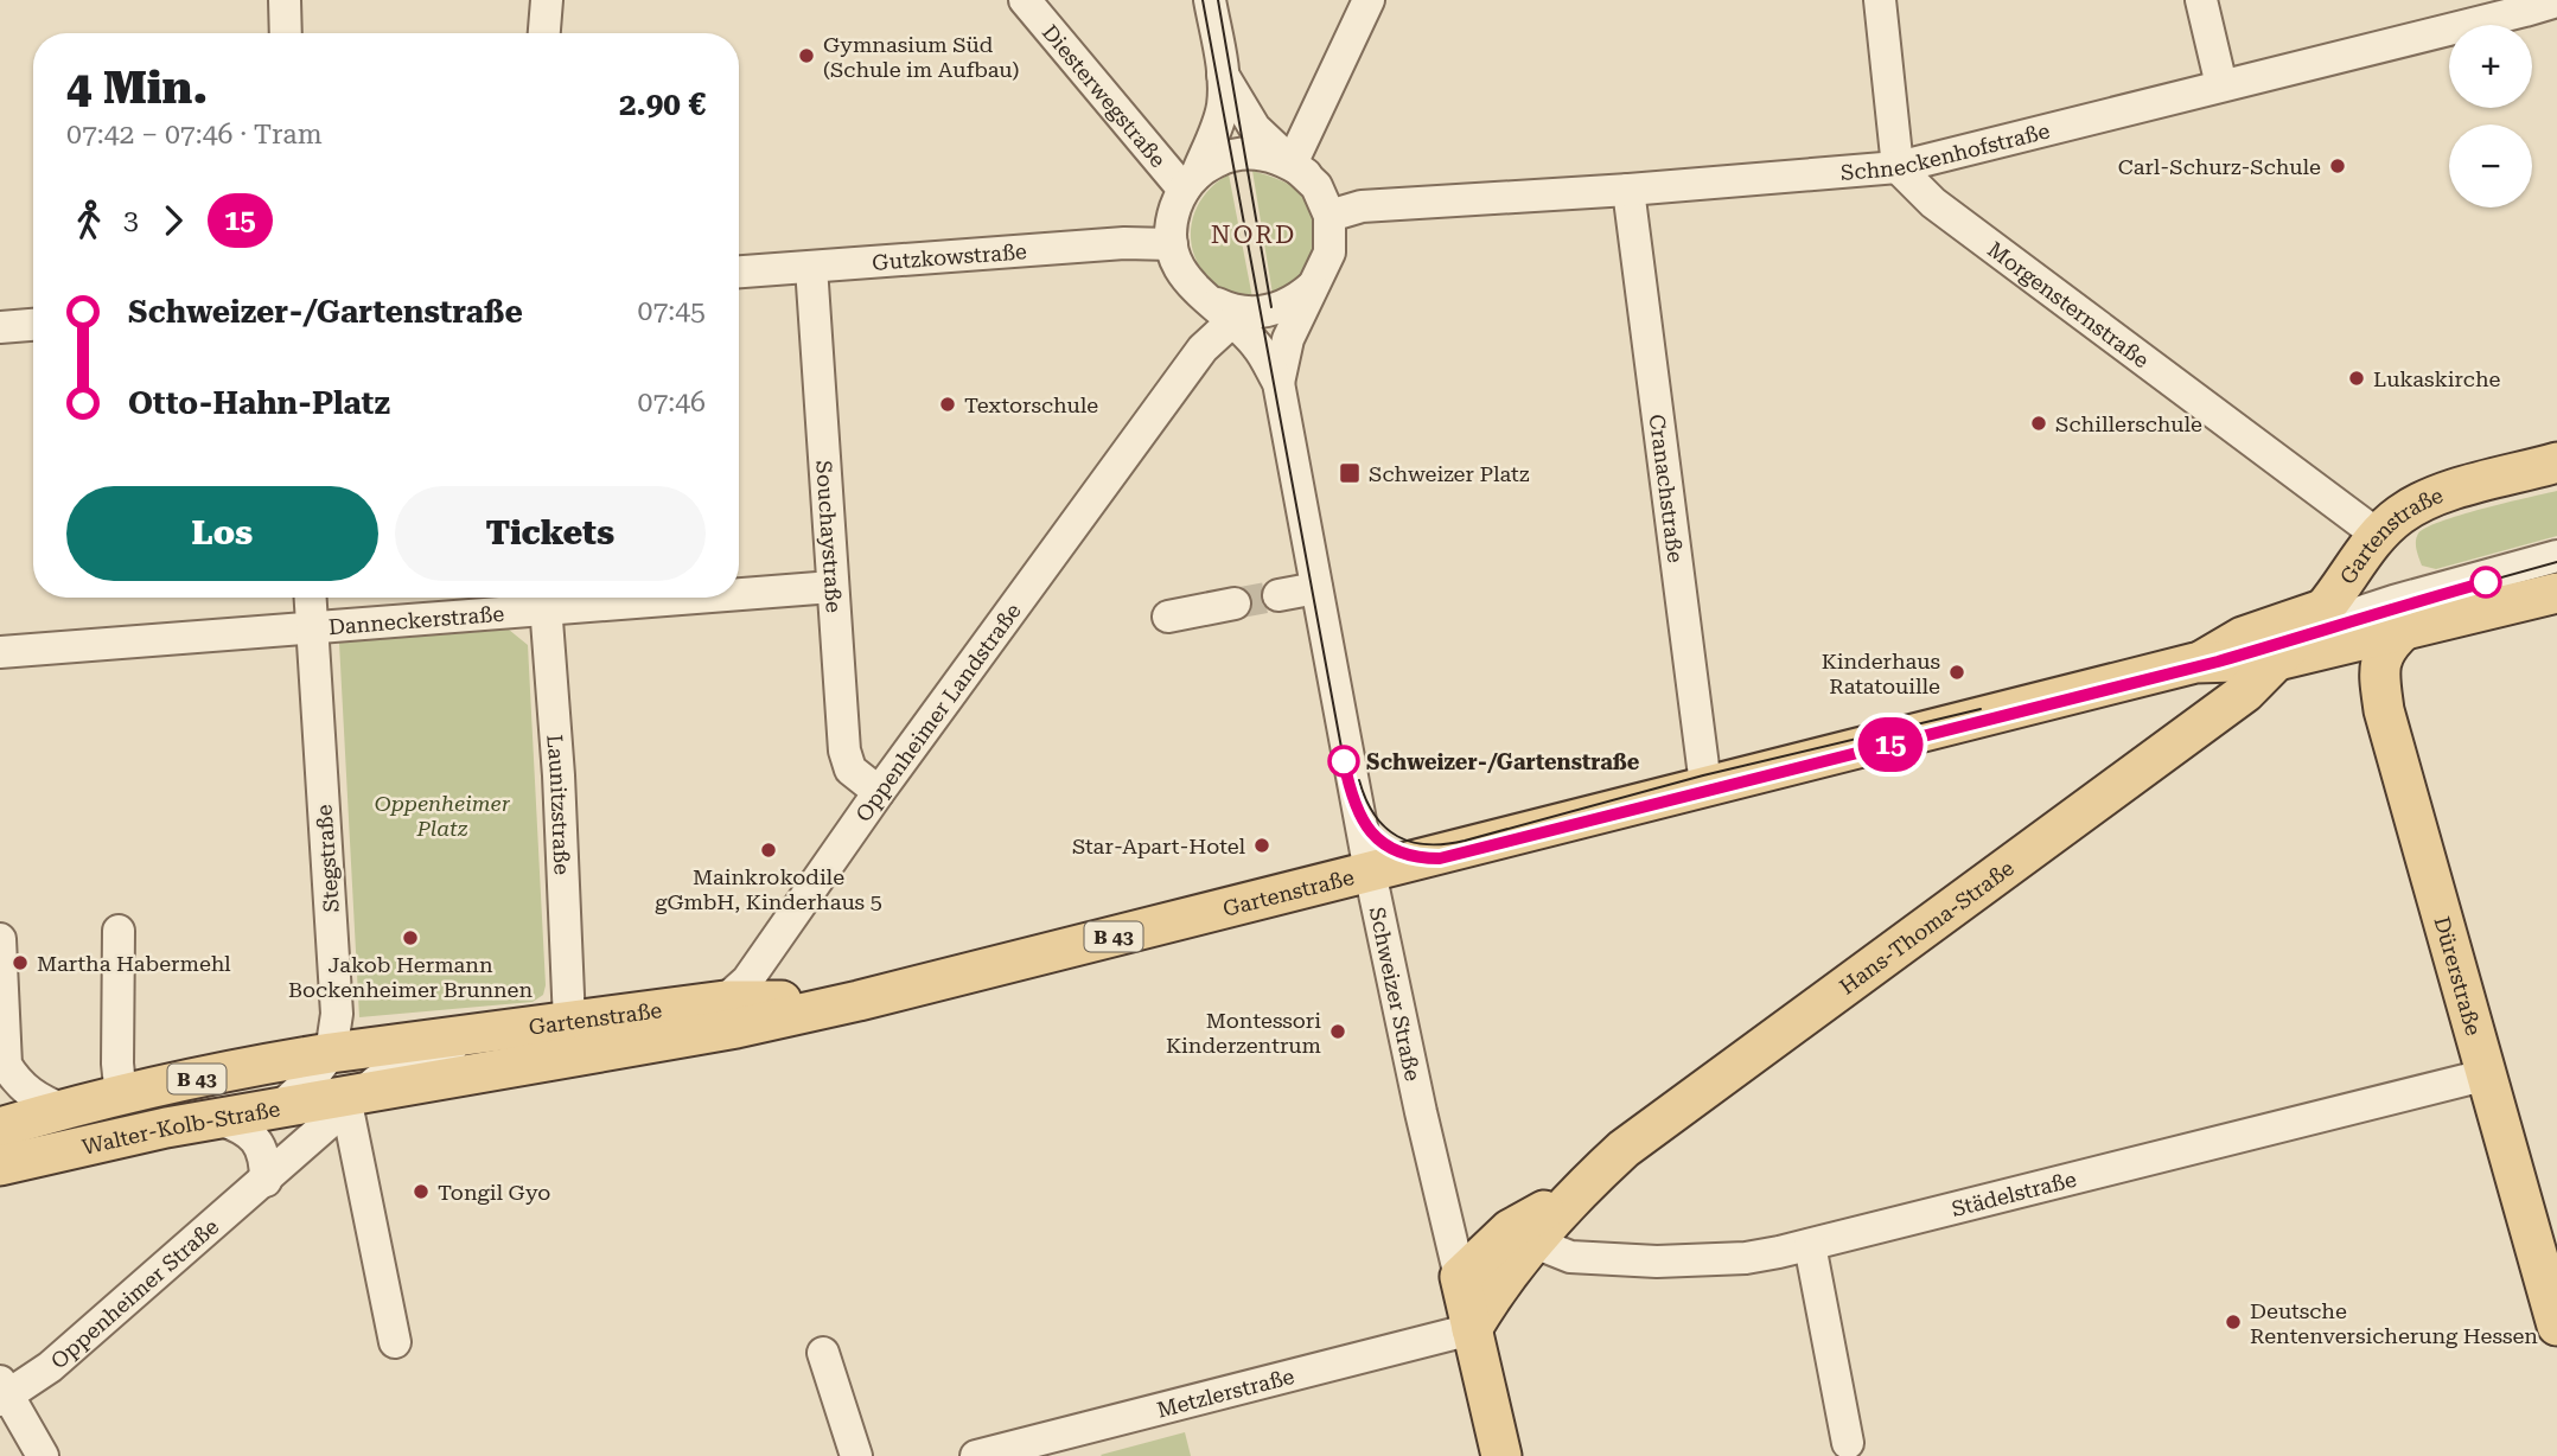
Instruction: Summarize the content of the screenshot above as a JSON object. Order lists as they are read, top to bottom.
{
  "streets": {
    "main road": [
      "Gartenstraße",
      "Hans-Thoma-Straße",
      "B 43",
      "Dürerstraße",
      "Schweizer Straße",
      "Walter-Kolb-Straße"
    ],
    "street": [
      "Diesterwegstraße",
      "Schneckenhofstraße",
      "Gutzkowstraße",
      "Morgensternstraße",
      "Cranachstraße",
      "Souchaystraße",
      "Danneckerstraße",
      "Oppenheimer Landstraße",
      "Launitzstraße",
      "Stegstraße",
      "Städelstraße",
      "Oppenheimer Straße",
      "Metzlerstraße"
    ]
  },
  "crossings": [
    ["Diesterwegstraße", "Schneckenhofstraße"],
    ["Diesterwegstraße", "Gutzkowstraße"],
    ["Schneckenhofstraße", "Gutzkowstraße"],
    ["Schneckenhofstraße", "Morgensternstraße"],
    ["Schneckenhofstraße", "Cranachstraße"],
    ["Gutzkowstraße", "Souchaystraße"],
    ["Morgensternstraße", "Gartenstraße"],
    ["Cranachstraße", "Gartenstraße"],
    ["Souchaystraße", "Danneckerstraße"],
    ["Souchaystraße", "Oppenheimer Landstraße"],
    ["Gartenstraße", "Oppenheimer Landstraße"],
    ["Gartenstraße", "Launitzstraße"],
    ["Gartenstraße", "Stegstraße"],
    ["Gartenstraße", "Hans-Thoma-Straße"],
    ["Gartenstraße", "Dürerstraße"],
    ["Gartenstraße", "Schweizer Straße"],
    ["Gartenstraße", "Walter-Kolb-Straße"],
    ["Gartenstraße", "Oppenheimer Straße"],
    ["Danneckerstraße", "Launitzstraße"],
    ["Danneckerstraße", "Stegstraße"],
    ["Stegstraße", "Walter-Kolb-Straße"],
    ["Hans-Thoma-Straße", "Schweizer Straße"],
    ["Hans-Thoma-Straße", "Städelstraße"],
    ["Hans-Thoma-Straße", "Metzlerstraße"],
    ["Dürerstraße", "Städelstraße"],
    ["Schweizer Straße", "Metzlerstraße"],
    ["Walter-Kolb-Straße", "Oppenheimer Straße"]
  ],
  "districts": ["NORD"],
  "parks": ["Oppenheimer Platz"],
  "places": {
    "other": [
      "Gymnasium Süd (Schule im Aufbau)",
      "Carl-Schurz-Schule",
      "Lukaskirche",
      "Textorschule",
      "Schillerschule",
      "Kinderhaus Ratatouille",
      "Schweizer-/Gartenstraße",
      "Star-Apart-Hotel",
      "Mainkrokodile gGmbH, Kinderhaus 5",
      "Jakob Hermann Bockenheimer Brunnen",
      "Martha Habermehl",
      "Montessori Kinderzentrum",
      "Tongil Gyo",
      "Deutsche Rentenversicherung Hessen"
    ],
    "transit": ["Schweizer Platz"]
  },
  "lines": ["tram line 15"],
  "page": {
    "on_map": "15",
    "map_buttons": ["+", "−"],
    "heading": ["4 Min.", "07:42 – 07:46 · Tram", "2.90 €"],
    "legs": ["3", "15"],
    "list": [
      {
        "name": "Schweizer-/Gartenstraße",
        "value": "07:45"
      },
      {
        "name": "Otto-Hahn-Platz",
        "value": "07:46"
      }
    ],
    "buttons": ["Los", "Tickets"]
  }
}
